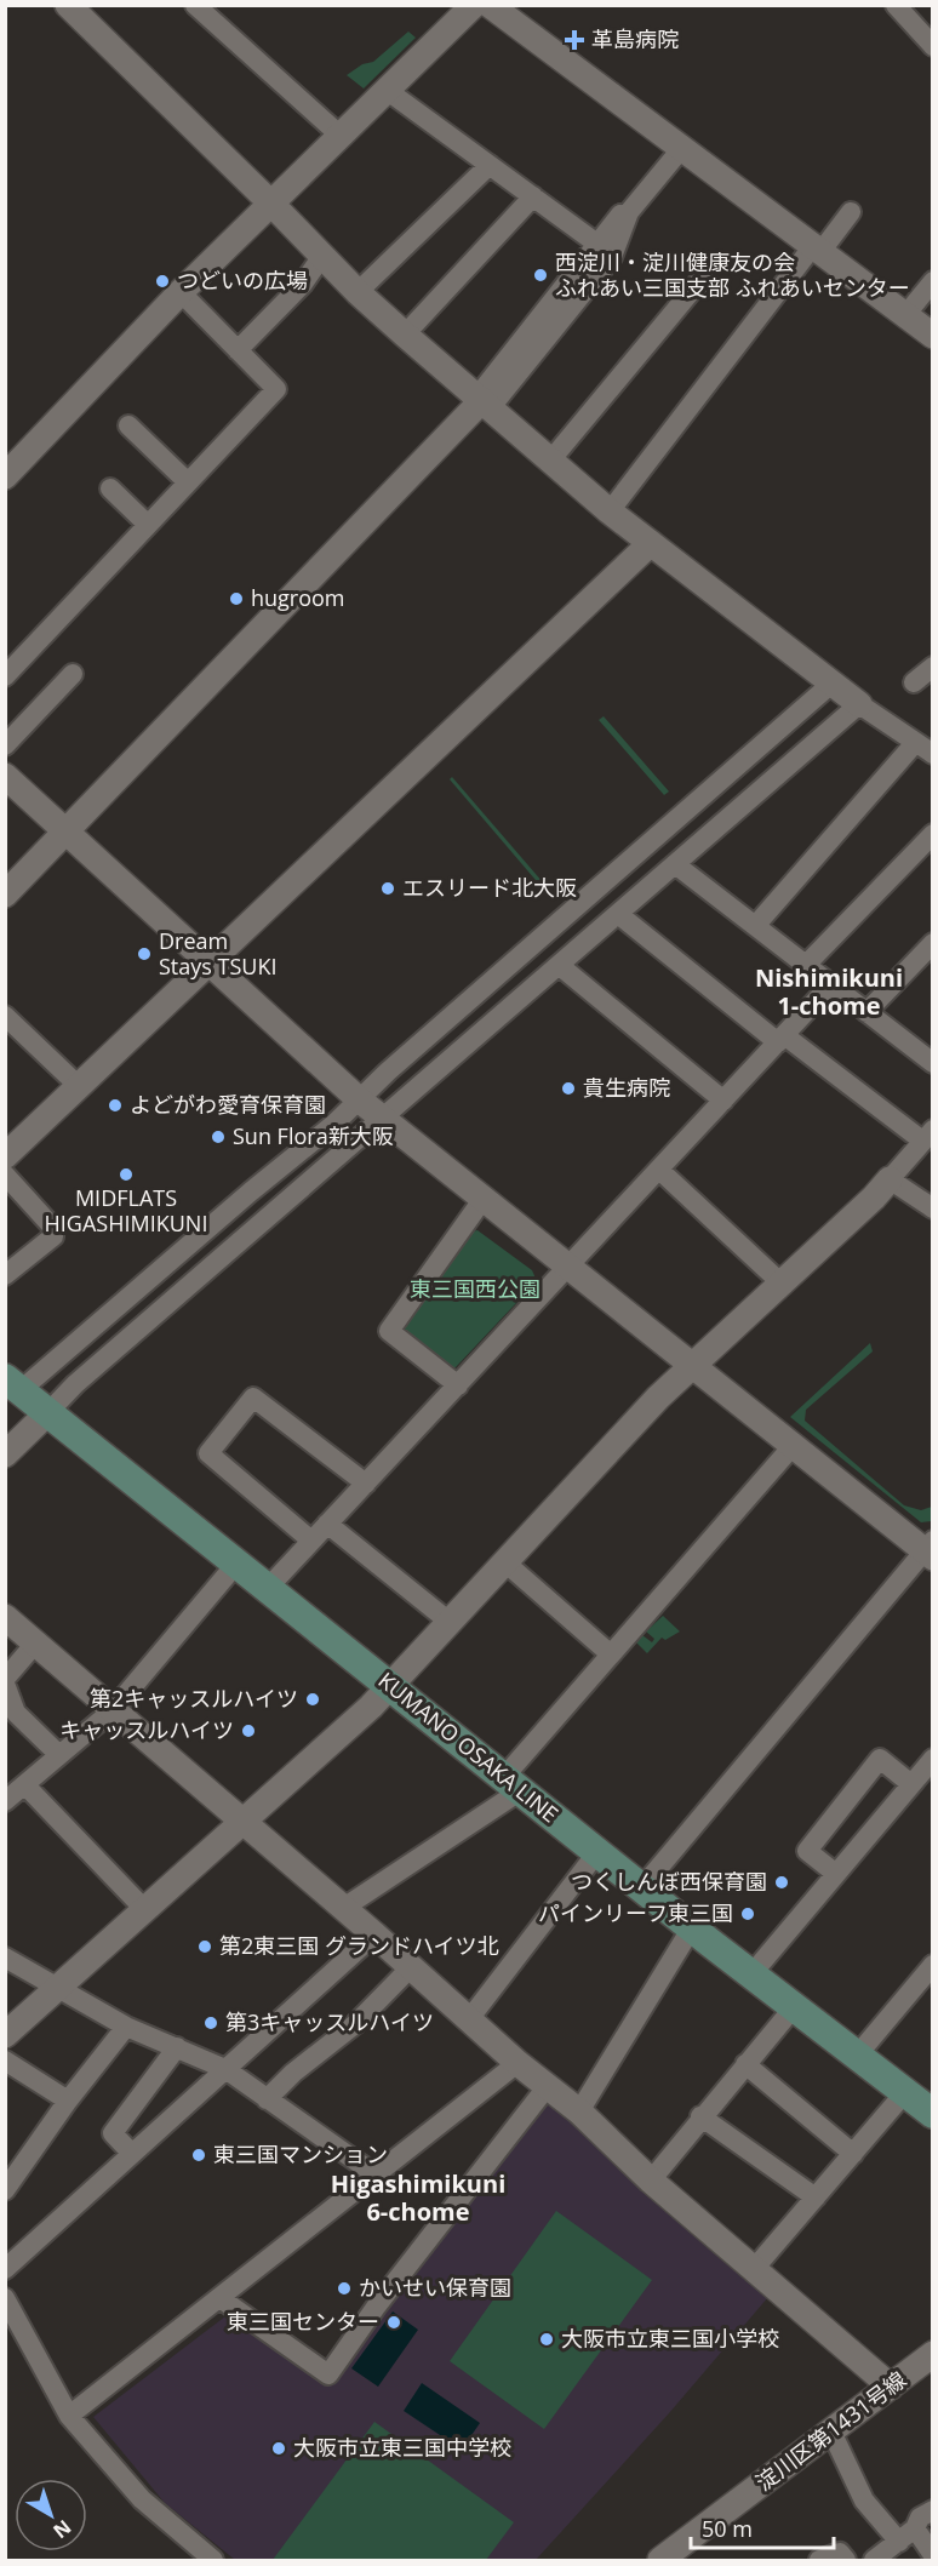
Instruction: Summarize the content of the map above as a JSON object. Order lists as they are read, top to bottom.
{
  "streets": {
    "main road": ["KUMANO OSAKA LINE"],
    "street": ["淀川区第1431号線"]
  },
  "districts": ["Nishimikuni 1-chome", "Higashimikuni 6-chome"],
  "parks": ["東三国西公園"],
  "places": {
    "health": ["革島病院"],
    "other": [
      "西淀川・淀川健康友の会 ふれあい三国支部 ふれあいセンター",
      "つどいの広場",
      "hugroom",
      "エスリード北大阪",
      "Dream Stays TSUKI",
      "貴生病院",
      "よどがわ愛育保育園",
      "Sun Flora新大阪",
      "MIDFLATS HIGASHIMIKUNI",
      "第2キャッスルハイツ",
      "キャッスルハイツ",
      "つくしんぼ西保育園",
      "パインリーフ東三国",
      "第2東三国 グランドハイツ北",
      "第3キャッスルハイツ",
      "東三国マンション",
      "かいせい保育園",
      "東三国センター",
      "大阪市立東三国小学校",
      "大阪市立東三国中学校"
    ]
  },
  "scale_bar": "50 m",
  "north": "bottom right"
}
